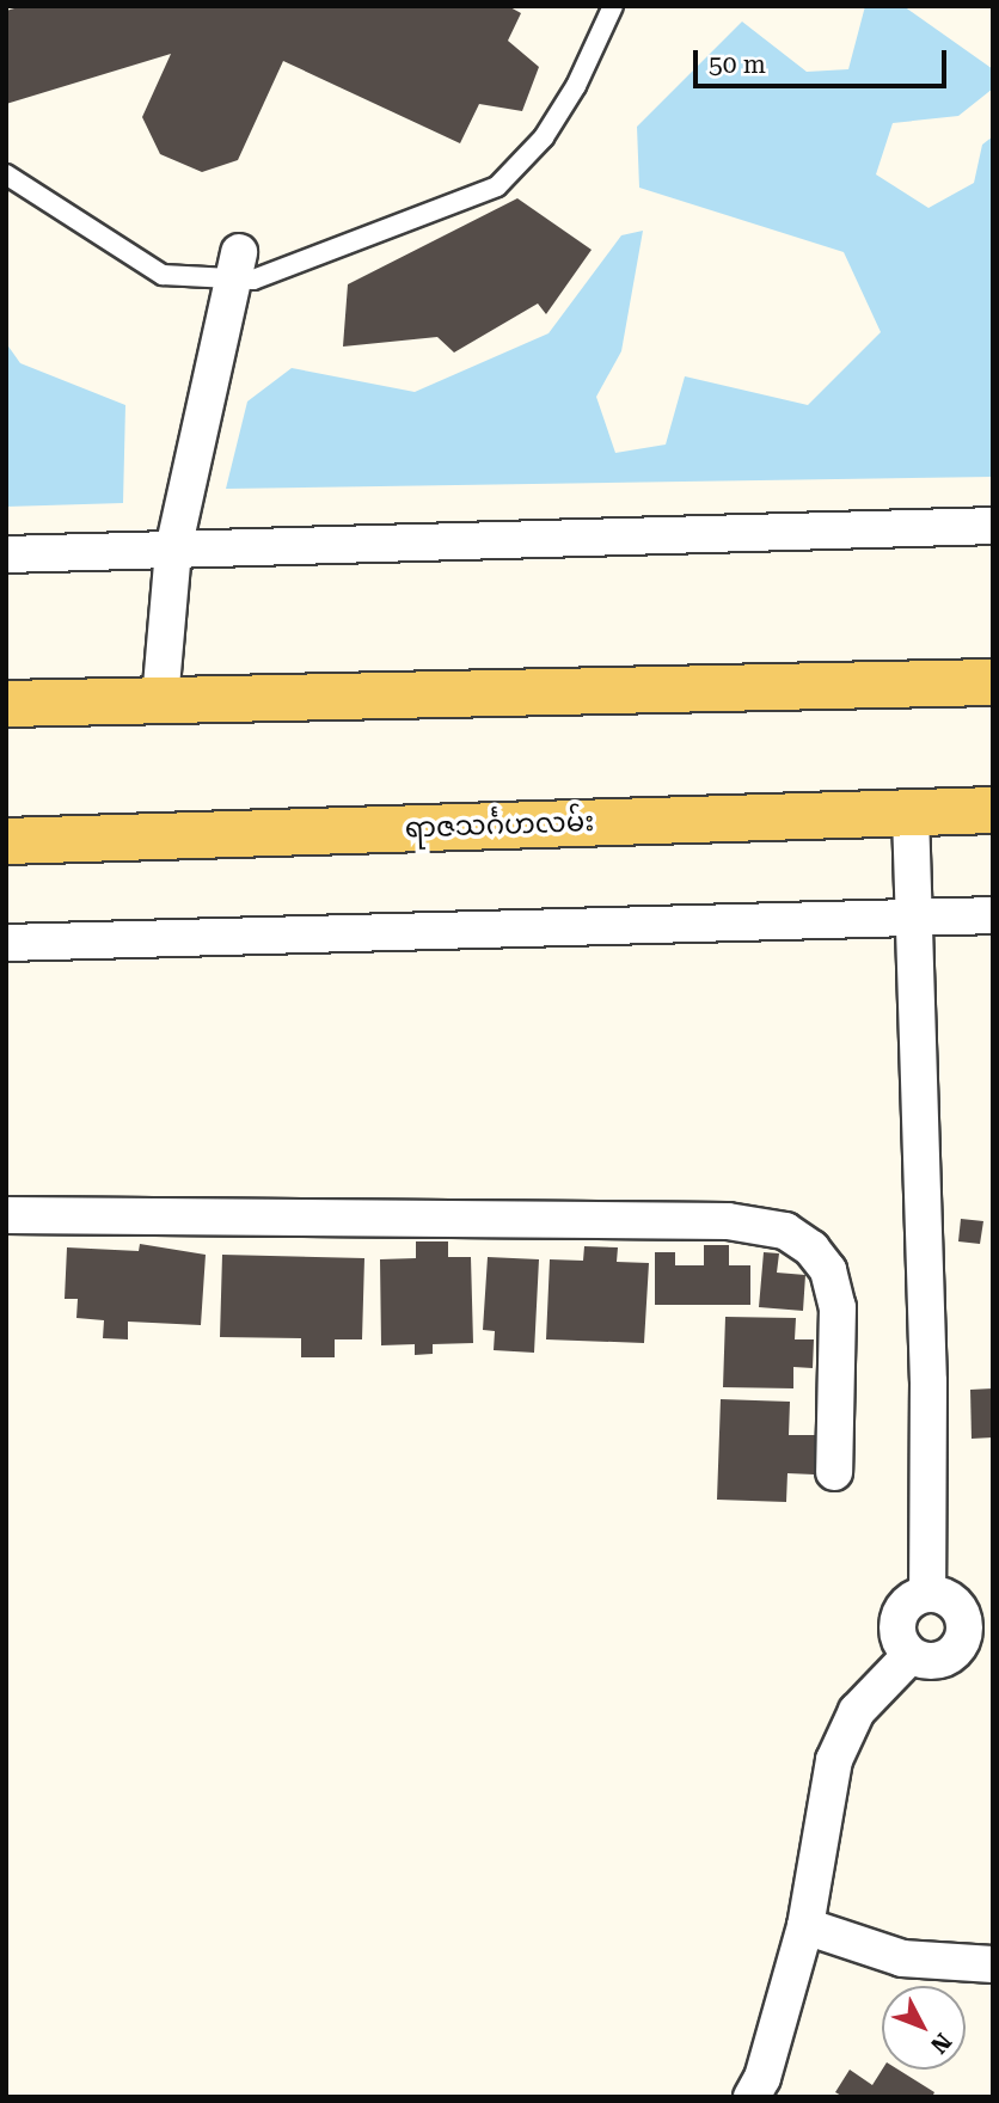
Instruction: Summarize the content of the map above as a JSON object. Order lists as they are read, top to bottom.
{
  "streets": {
    "main road": ["ရာဇသင်္ဂဟလမ်း"]
  },
  "scale_bar": "50 m",
  "north": "bottom right"
}
